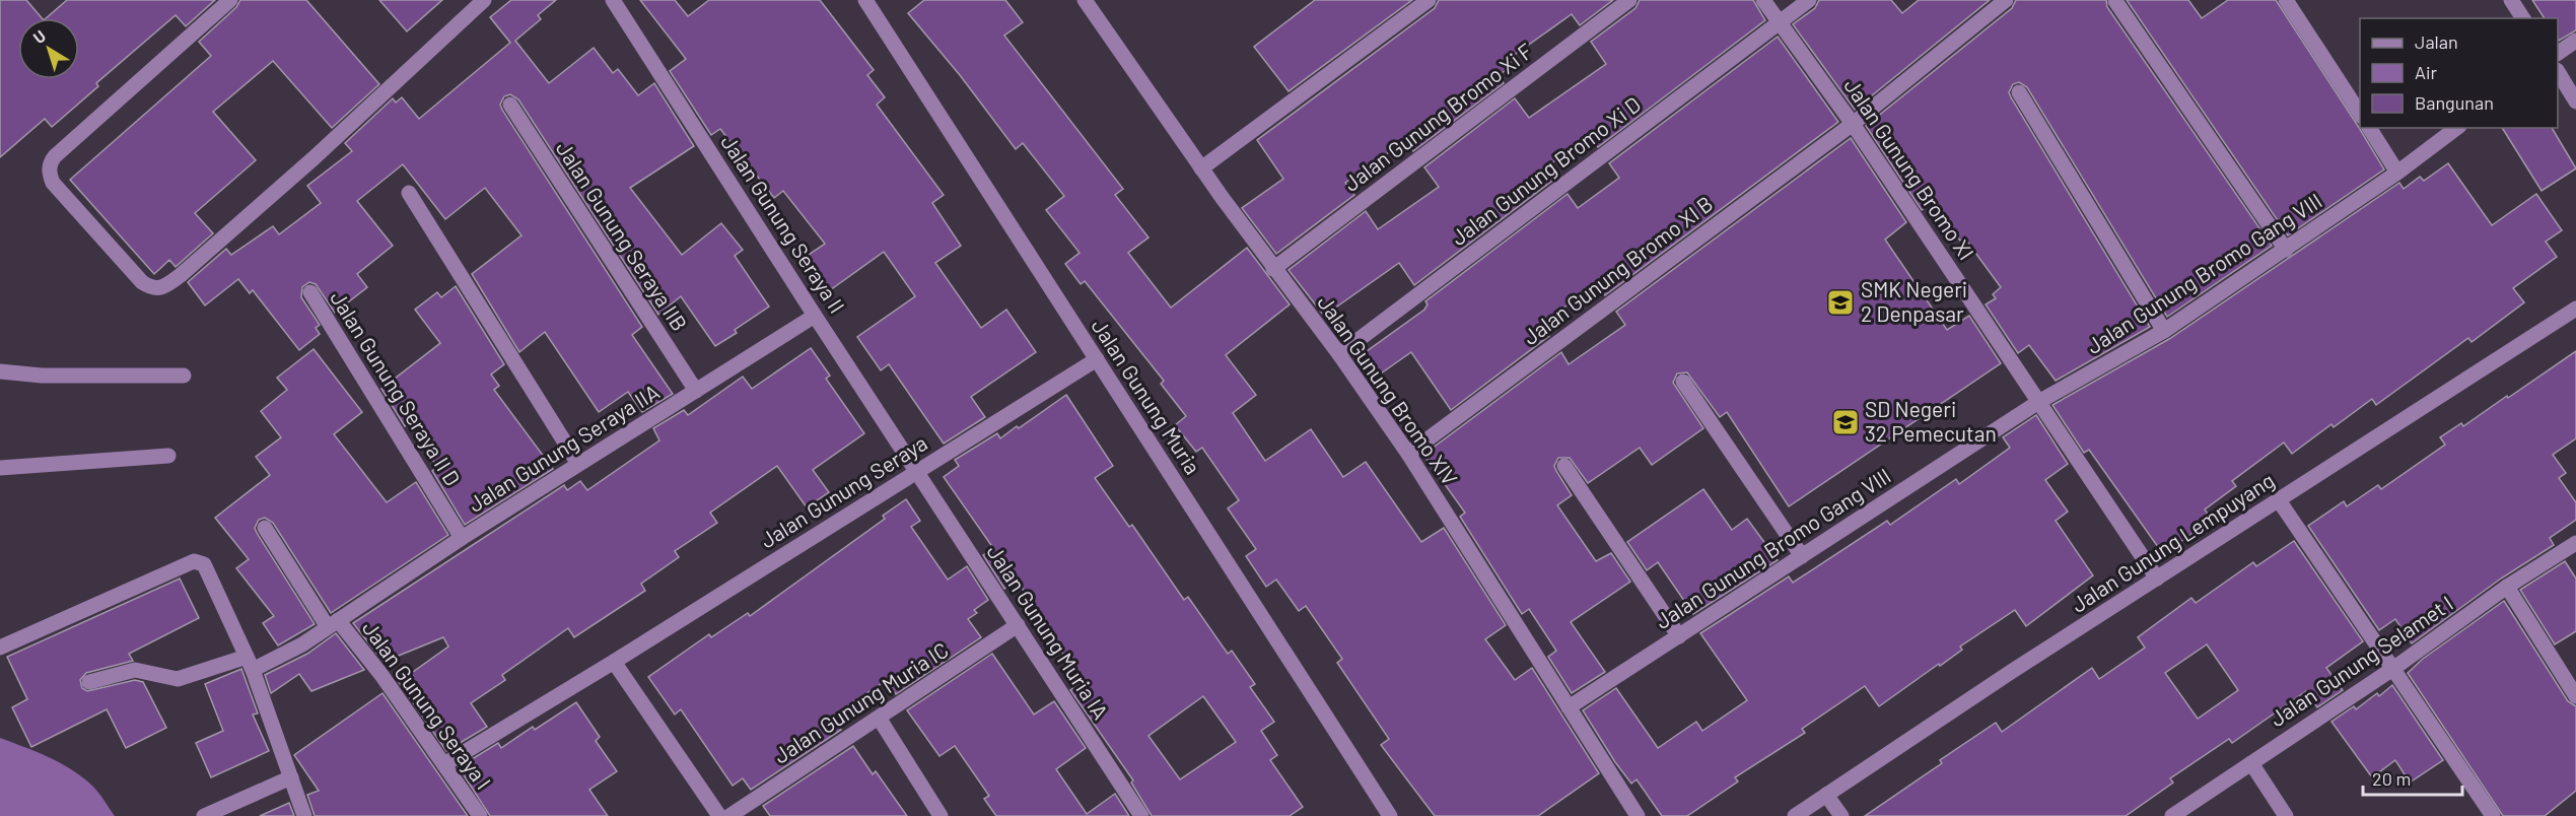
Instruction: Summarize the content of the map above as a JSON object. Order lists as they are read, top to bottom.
{
  "streets": {
    "street": [
      "Jalan Gunung Bromo Xi F",
      "Jalan Gunung Bromo XI",
      "Jalan Gunung Bromo Xi D",
      "Jalan Gunung Seraya II",
      "Jalan Gunung Seraya IIB",
      "Jalan Gunung Bromo XI B",
      "Jalan Gunung Bromo Gang VIII",
      "Jalan Gunung Seraya II D",
      "Jalan Gunung Bromo XIV",
      "Jalan Gunung Muria",
      "Jalan Gunung Seraya IIA",
      "Jalan Gunung Seraya",
      "Jalan Gunung Lempuyang",
      "Jalan Gunung Muria IA",
      "Jalan Gunung Selamet I",
      "Jalan Gunung Muria IC",
      "Jalan Gunung Seraya I"
    ]
  },
  "crossings": [
    ["Jalan Gunung Bromo Xi F", "Jalan Gunung Bromo XIV"],
    ["Jalan Gunung Bromo XI", "Jalan Gunung Bromo Xi D"],
    ["Jalan Gunung Bromo XI", "Jalan Gunung Bromo XI B"],
    ["Jalan Gunung Bromo XI", "Jalan Gunung Bromo Gang VIII"],
    ["Jalan Gunung Bromo XI", "Jalan Gunung Lempuyang"],
    ["Jalan Gunung Bromo Xi D", "Jalan Gunung Bromo XIV"],
    ["Jalan Gunung Seraya II", "Jalan Gunung Seraya IIA"],
    ["Jalan Gunung Seraya II", "Jalan Gunung Seraya"],
    ["Jalan Gunung Seraya II", "Jalan Gunung Muria IA"],
    ["Jalan Gunung Seraya IIB", "Jalan Gunung Seraya IIA"],
    ["Jalan Gunung Bromo XI B", "Jalan Gunung Bromo XIV"],
    ["Jalan Gunung Bromo Gang VIII", "Jalan Gunung Bromo XIV"],
    ["Jalan Gunung Seraya II D", "Jalan Gunung Seraya IIA"],
    ["Jalan Gunung Muria", "Jalan Gunung Seraya"],
    ["Jalan Gunung Seraya IIA", "Jalan Gunung Seraya I"],
    ["Jalan Gunung Seraya", "Jalan Gunung Muria IA"],
    ["Jalan Gunung Seraya", "Jalan Gunung Seraya I"],
    ["Jalan Gunung Muria IA", "Jalan Gunung Muria IC"]
  ],
  "places": {
    "school or university": ["SMK Negeri 2 Denpasar", "SD Negeri 32 Pemecutan"]
  },
  "legend": ["Jalan", "Air", "Bangunan"],
  "scale_bar": "20 m",
  "north": "top left"
}
